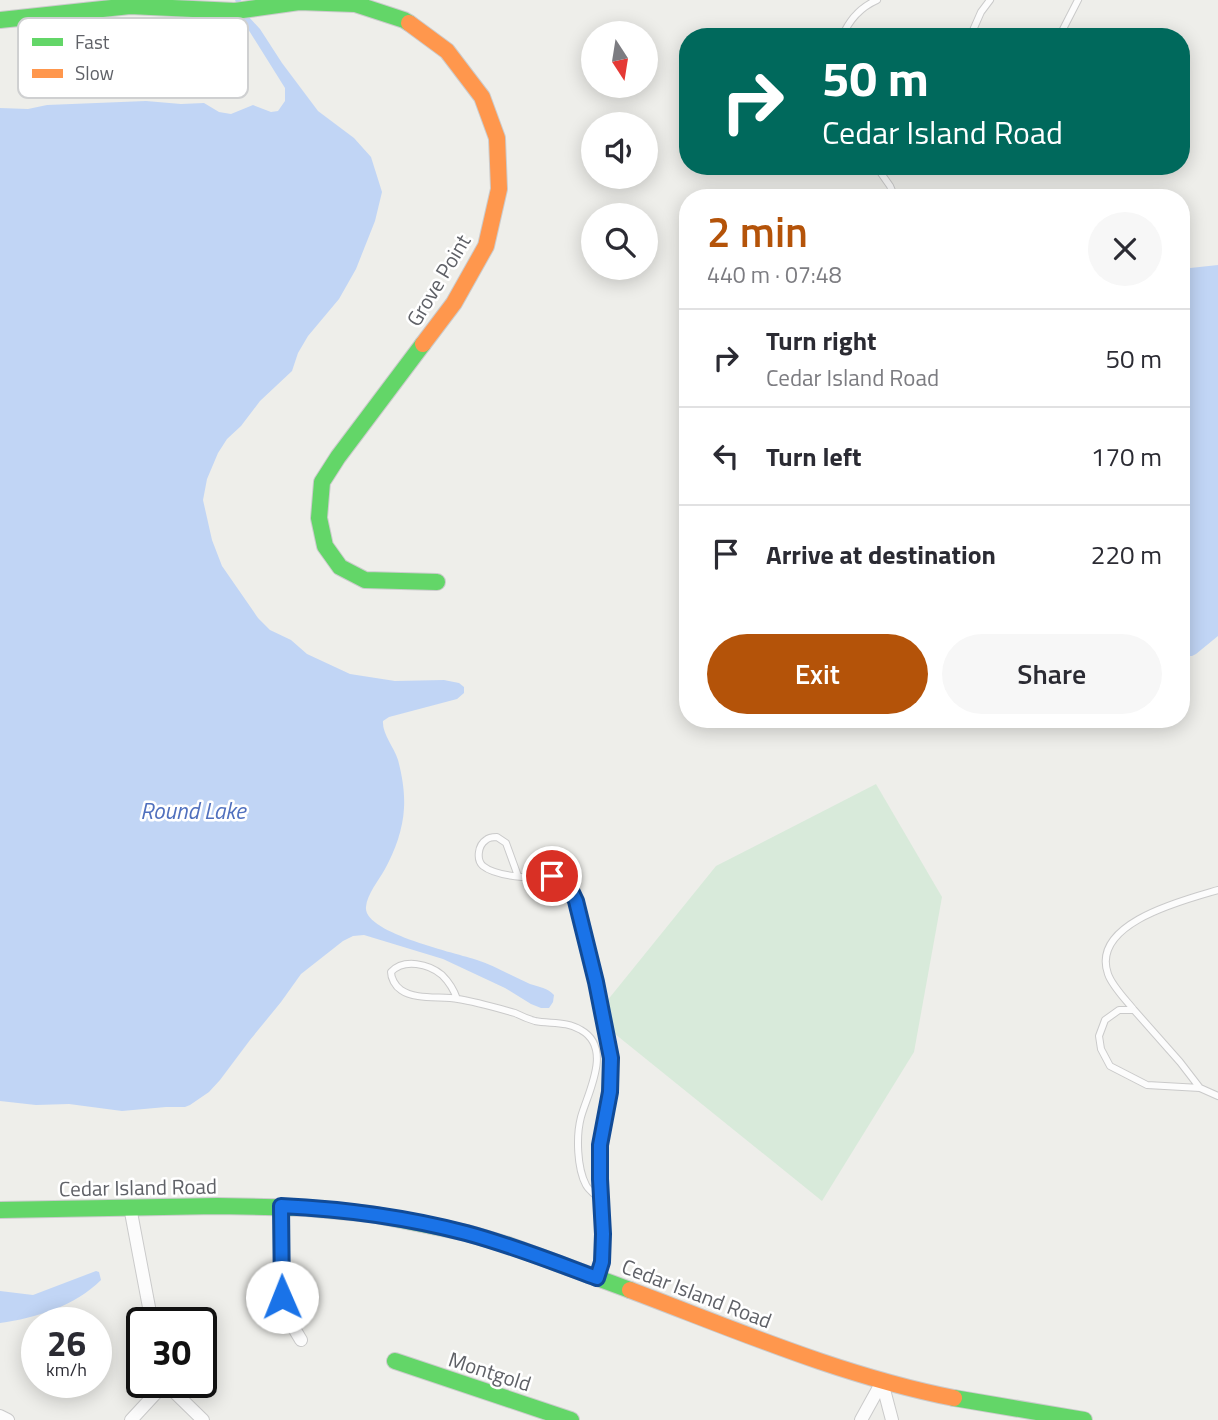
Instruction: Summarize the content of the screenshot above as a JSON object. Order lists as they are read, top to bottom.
{
  "streets": {
    "street": ["Grove Point", "Cedar Island Road", "Montgold"]
  },
  "water": ["Round Lake"],
  "legend": ["Fast", "Slow"],
  "north": "bottom",
  "page": {
    "turn": ["50 m", "Cedar Island Road"],
    "heading": ["2 min", "440 m · 07:48"],
    "list": [
      {
        "name": "Turn right",
        "note": "Cedar Island Road",
        "value": "50 m"
      },
      {
        "name": "Turn left",
        "value": "170 m"
      },
      {
        "name": "Arrive at destination",
        "value": "220 m"
      }
    ],
    "buttons": ["Exit", "Share"],
    "speed": "26 km/h",
    "limit": "30"
  }
}
